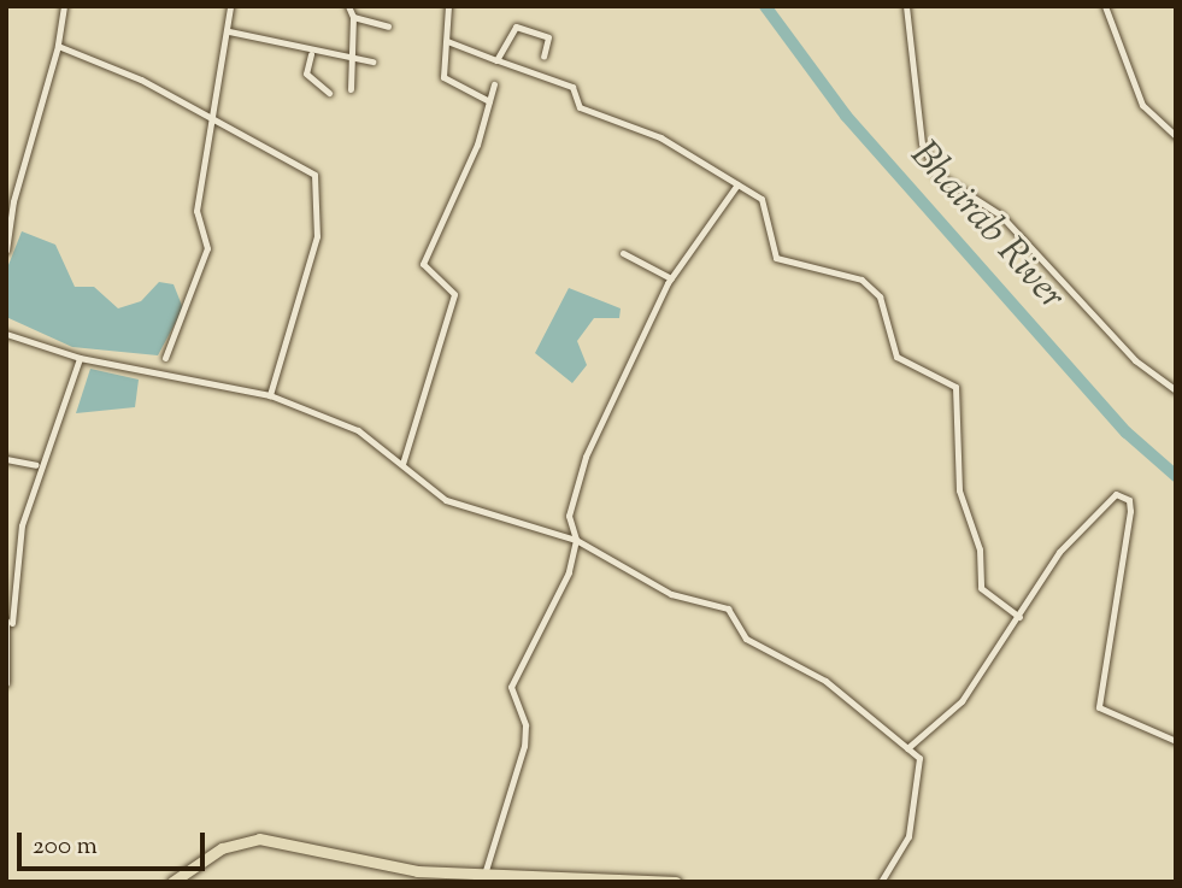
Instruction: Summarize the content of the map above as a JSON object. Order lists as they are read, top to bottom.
{
  "water": ["Bhairab River"],
  "scale_bar": "200 m"
}
